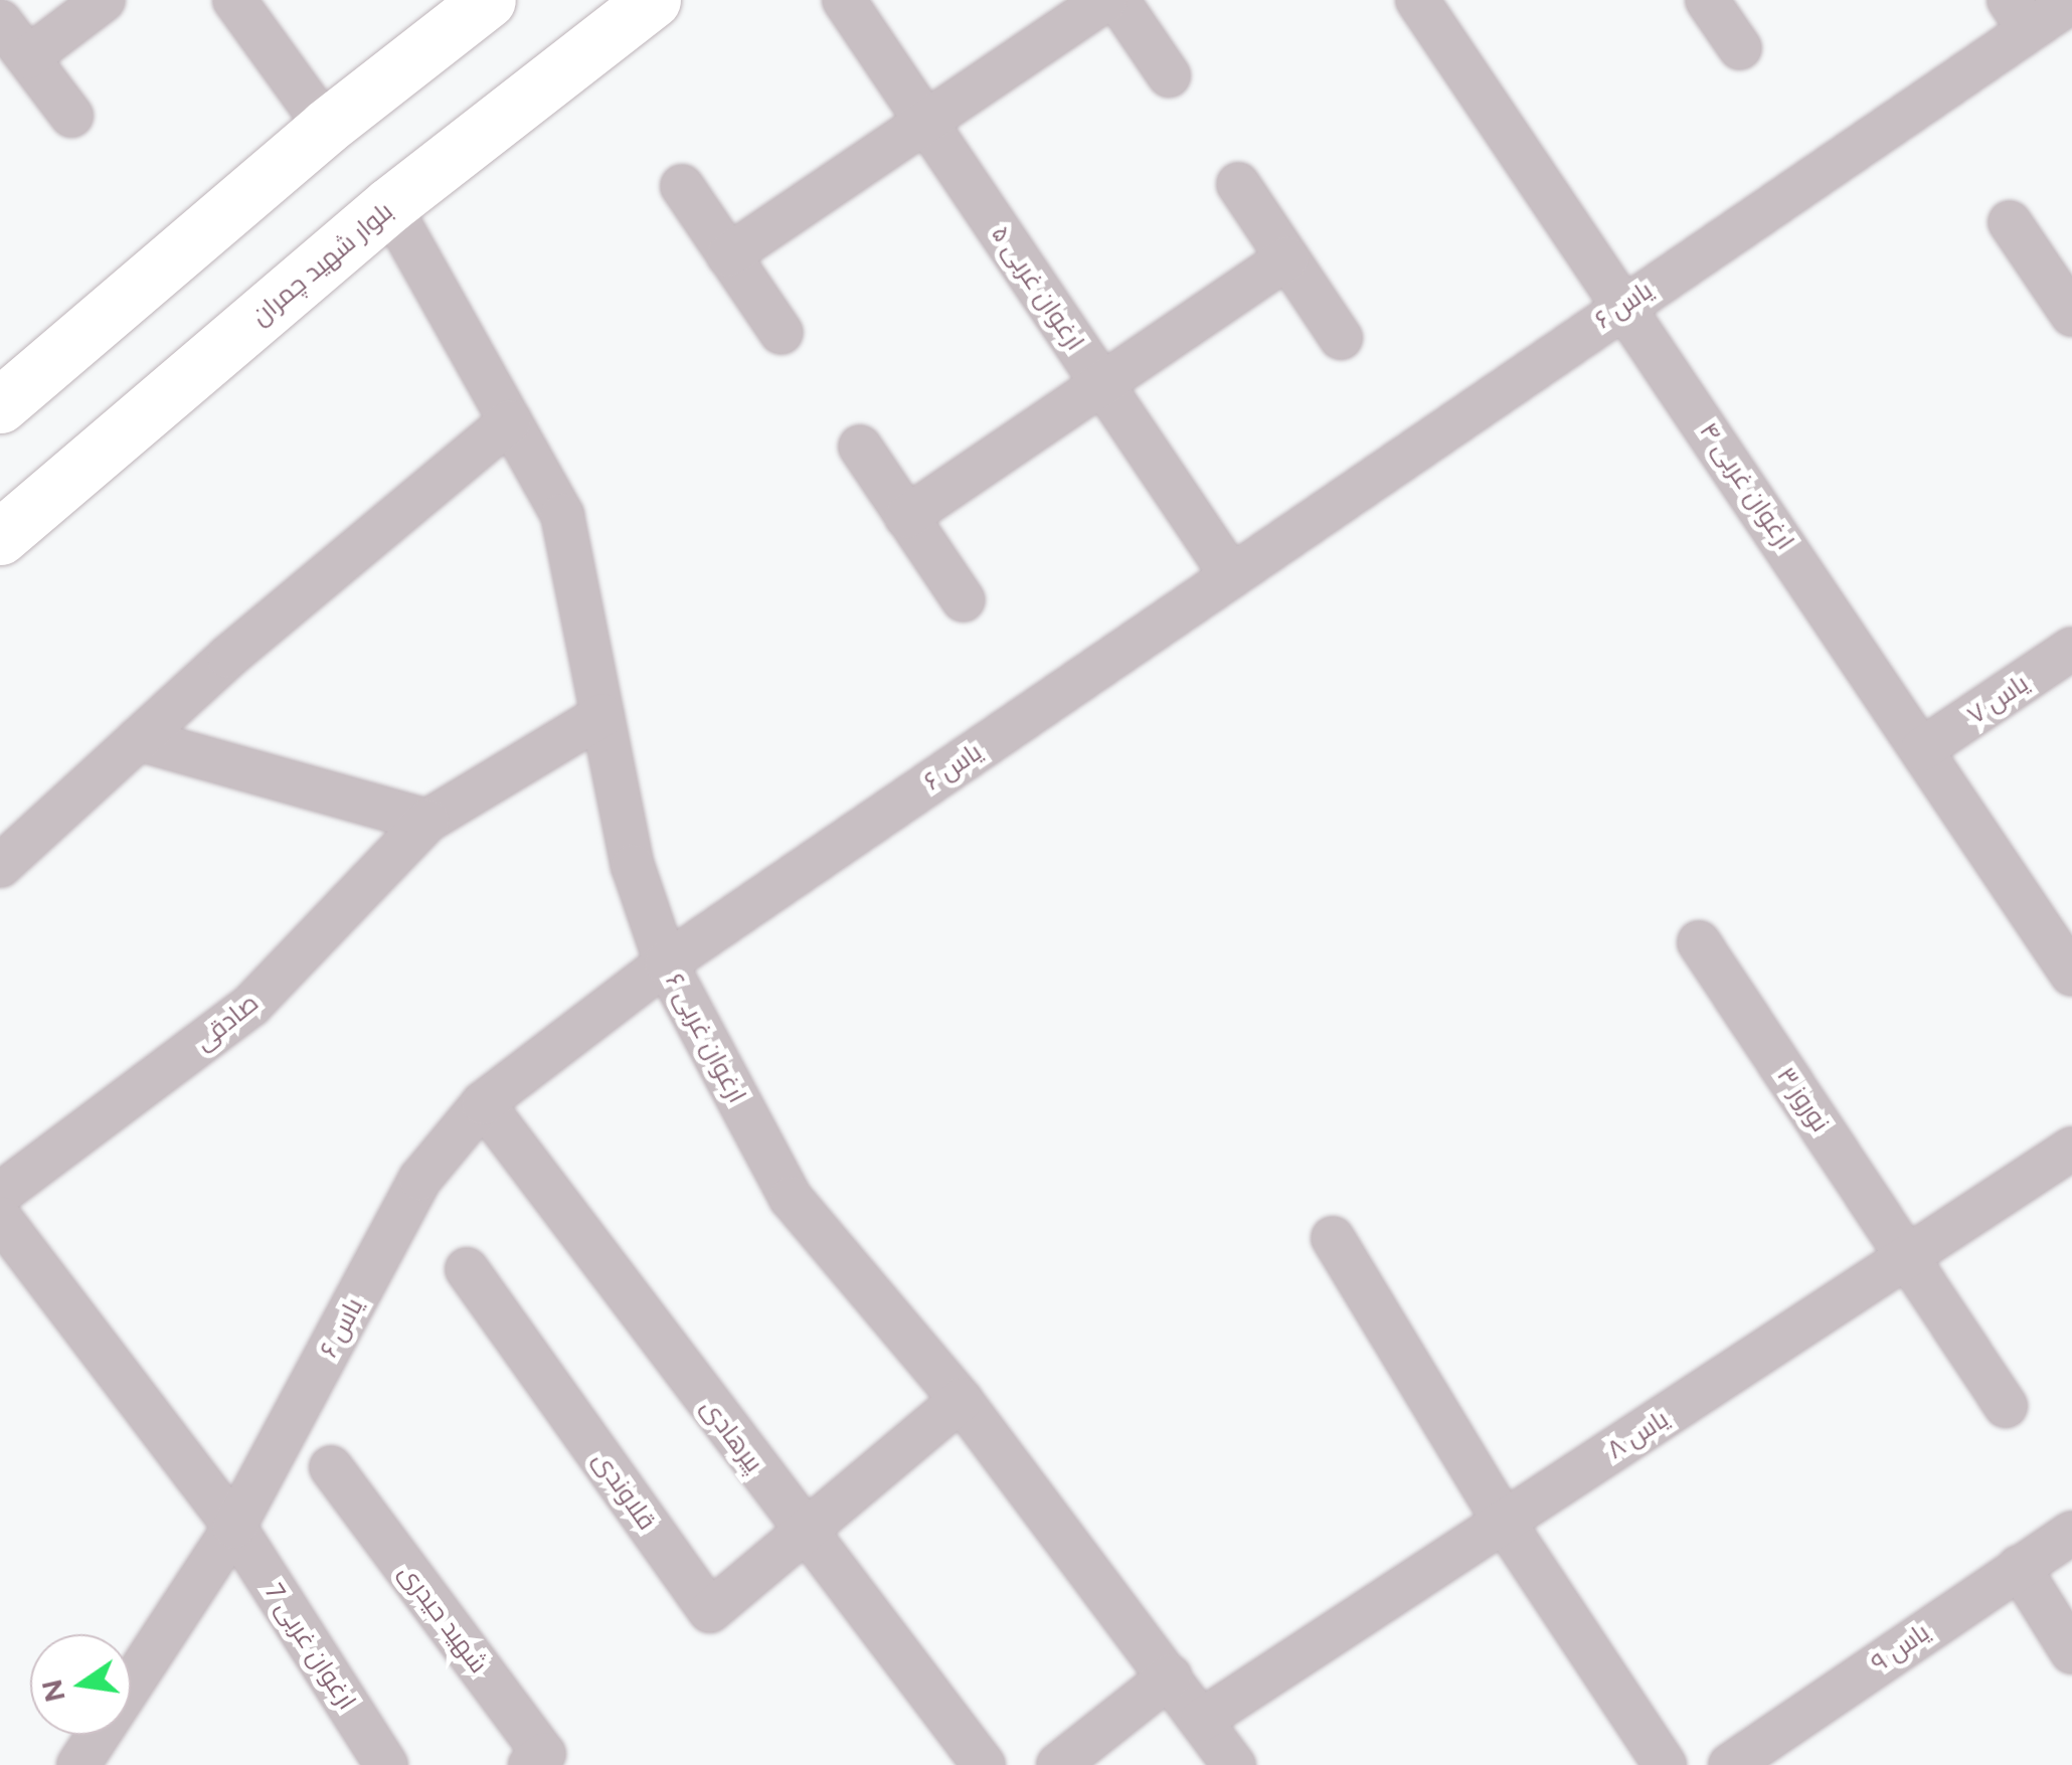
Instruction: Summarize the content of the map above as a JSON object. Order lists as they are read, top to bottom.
{
  "streets": {
    "main road": ["بلوار شهید چمران"],
    "street": [
      "ارغوان غربی ۵",
      "یاس ۶",
      "ارغوان غربی ۴",
      "یاس ۷",
      "صادقی",
      "ارغوان غربی ۶",
      "نوروز ۳",
      "یاس ۸",
      "پیرهادی",
      "قلاوندی",
      "شهید حیدری",
      "ارغوان غربی 7",
      "یاس ۹"
    ]
  },
  "crossings": [
    ["بلوار شهید چمران", "ارغوان غربی ۶"],
    ["ارغوان غربی ۵", "یاس ۶"],
    ["یاس ۶", "ارغوان غربی ۴"],
    ["یاس ۶", "ارغوان غربی ۶"],
    ["یاس ۶", "پیرهادی"],
    ["یاس ۶", "ارغوان غربی 7"],
    ["ارغوان غربی ۴", "یاس ۷"],
    ["صادقی", "ارغوان غربی ۶"],
    ["ارغوان غربی ۶", "یاس ۸"],
    ["نوروز ۳", "یاس ۸"],
    ["پیرهادی", "قلاوندی"]
  ],
  "north": "left"
}
